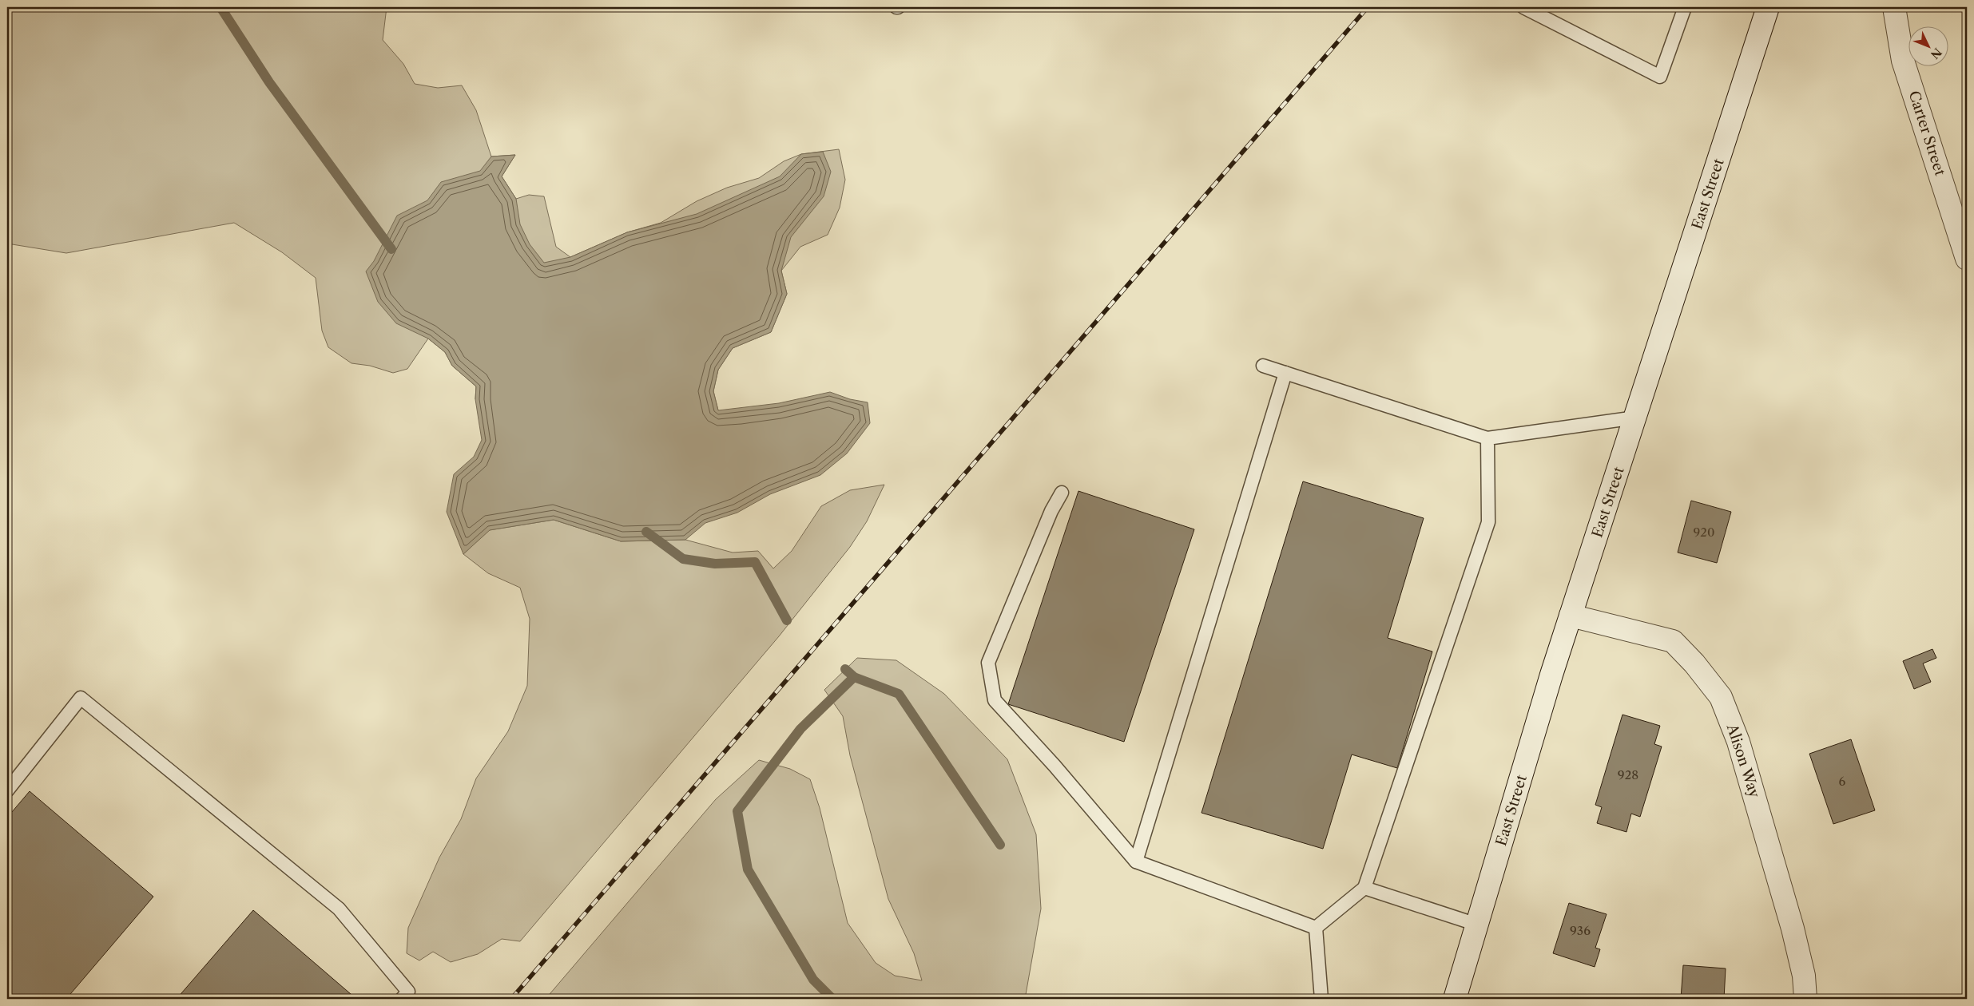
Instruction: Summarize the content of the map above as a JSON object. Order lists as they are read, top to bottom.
{
  "streets": {
    "main road": ["Carter Street", "East Street", "Alison Way"]
  },
  "crossings": [
    ["East Street", "Alison Way"]
  ],
  "house_numbers": [
    "920",
    "928",
    "6",
    "936"
  ],
  "north": "bottom right"
}
